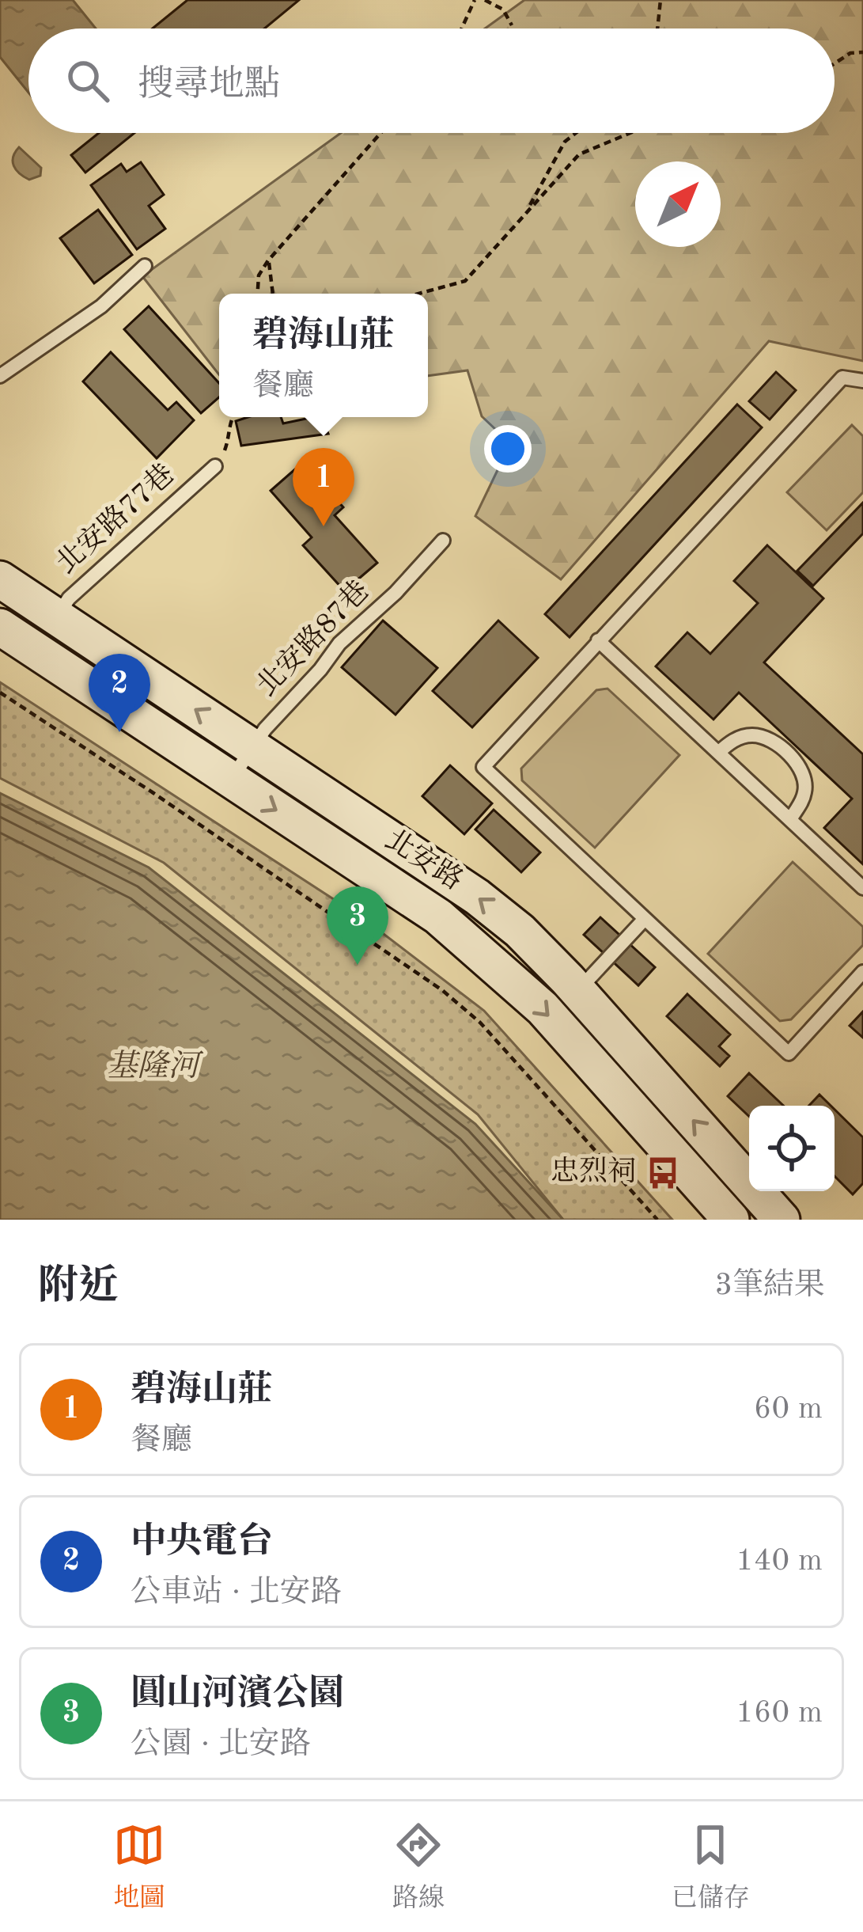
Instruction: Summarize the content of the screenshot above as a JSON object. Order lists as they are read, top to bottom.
{
  "streets": {
    "main road": ["北安路"],
    "lane": ["北安路77巷", "北安路87巷"]
  },
  "crossings": [
    ["北安路77巷", "北安路"],
    ["北安路87巷", "北安路"]
  ],
  "water": ["基隆河"],
  "places": {
    "bus stop": ["忠烈祠"]
  },
  "north": "top right",
  "page": {
    "search": "搜尋地點",
    "popup": ["碧海山莊", "餐廳"],
    "pins": ["1", "2", "3"],
    "heading": ["附近", "3筆結果"],
    "list": [
      {
        "mark": "1",
        "name": "碧海山莊",
        "note": "餐廳",
        "value": "60 m"
      },
      {
        "mark": "2",
        "name": "中央電台",
        "note": "公車站 · 北安路",
        "value": "140 m"
      },
      {
        "mark": "3",
        "name": "圓山河濱公園",
        "note": "公園 · 北安路",
        "value": "160 m"
      }
    ],
    "nav": ["地圖", "路線", "已儲存"]
  }
}
